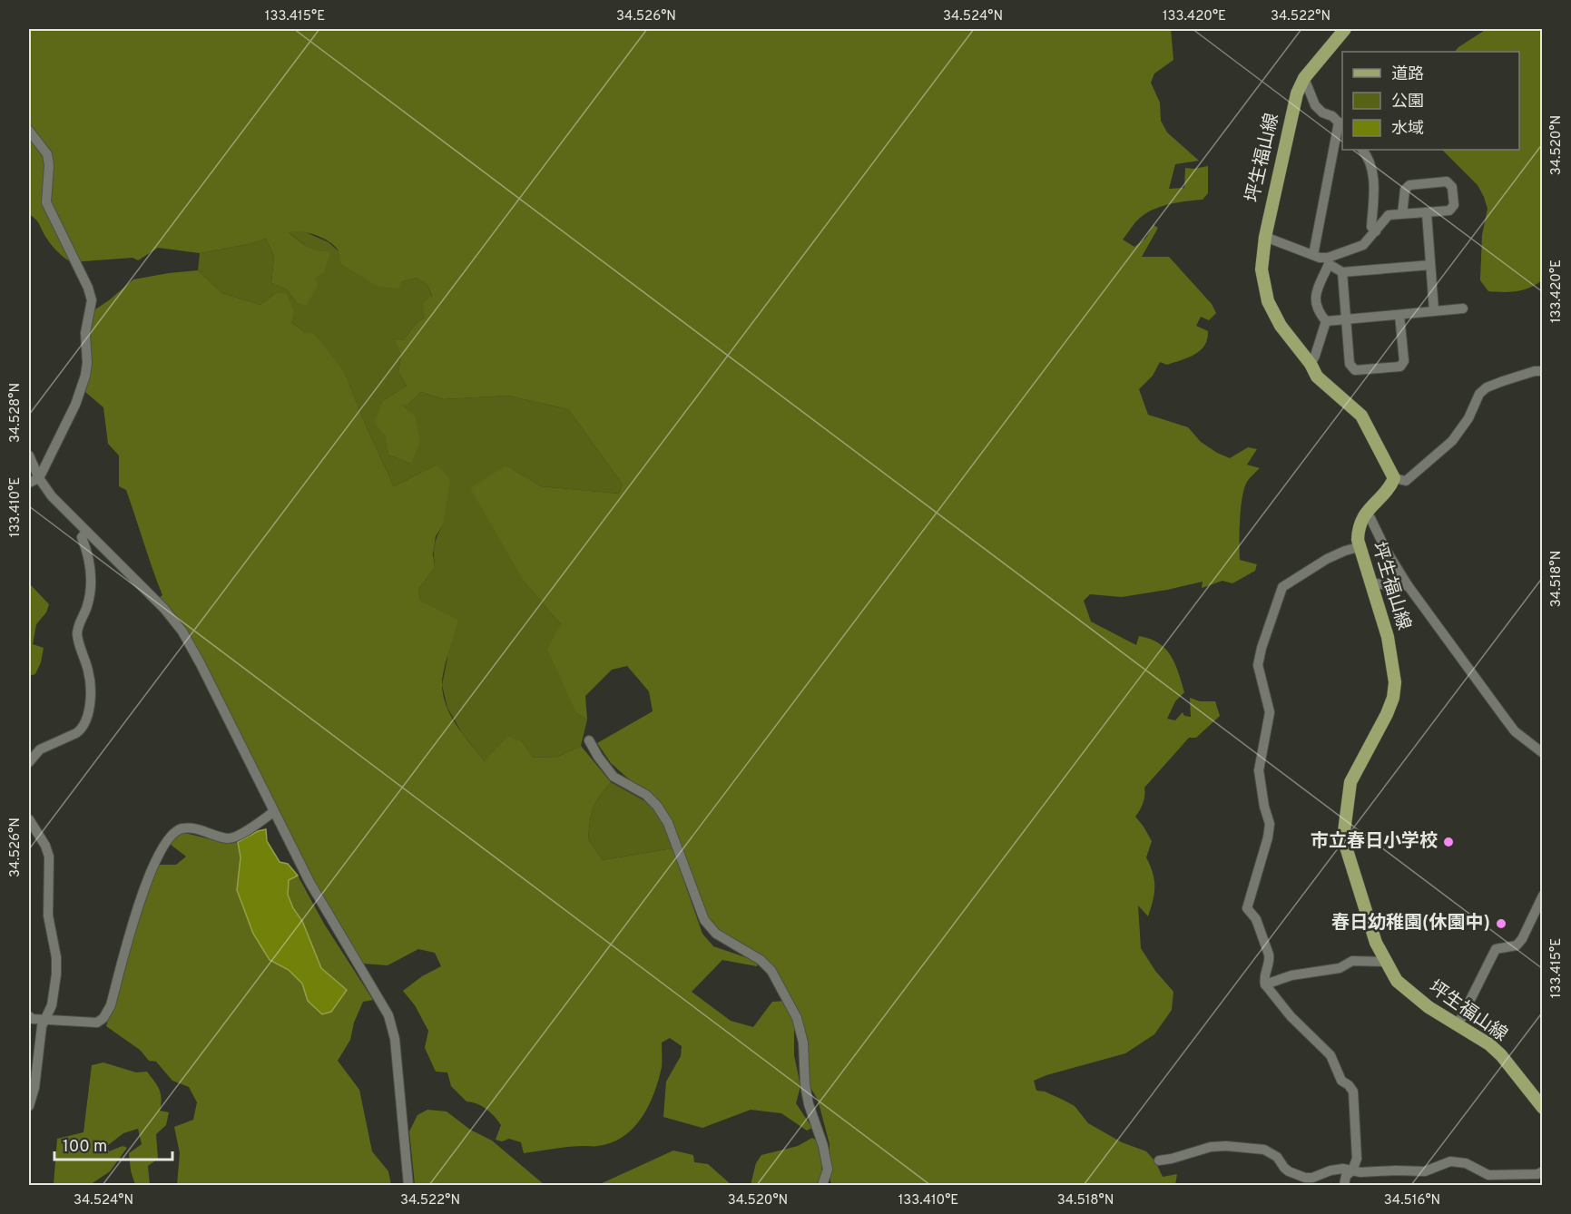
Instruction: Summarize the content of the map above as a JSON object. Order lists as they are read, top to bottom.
{
  "streets": {
    "main road": ["坪生福山線"]
  },
  "places": ["市立春日小学校", "春日幼稚園(休園中)"],
  "legend": ["道路", "公園", "水域"],
  "scale_bar": "100 m",
  "coordinates": [
    "133.415°E",
    "34.526°N",
    "34.524°N",
    "133.420°E",
    "34.522°N",
    "34.520°N",
    "34.528°N",
    "133.410°E",
    "34.518°N",
    "34.516°N"
  ]
}
